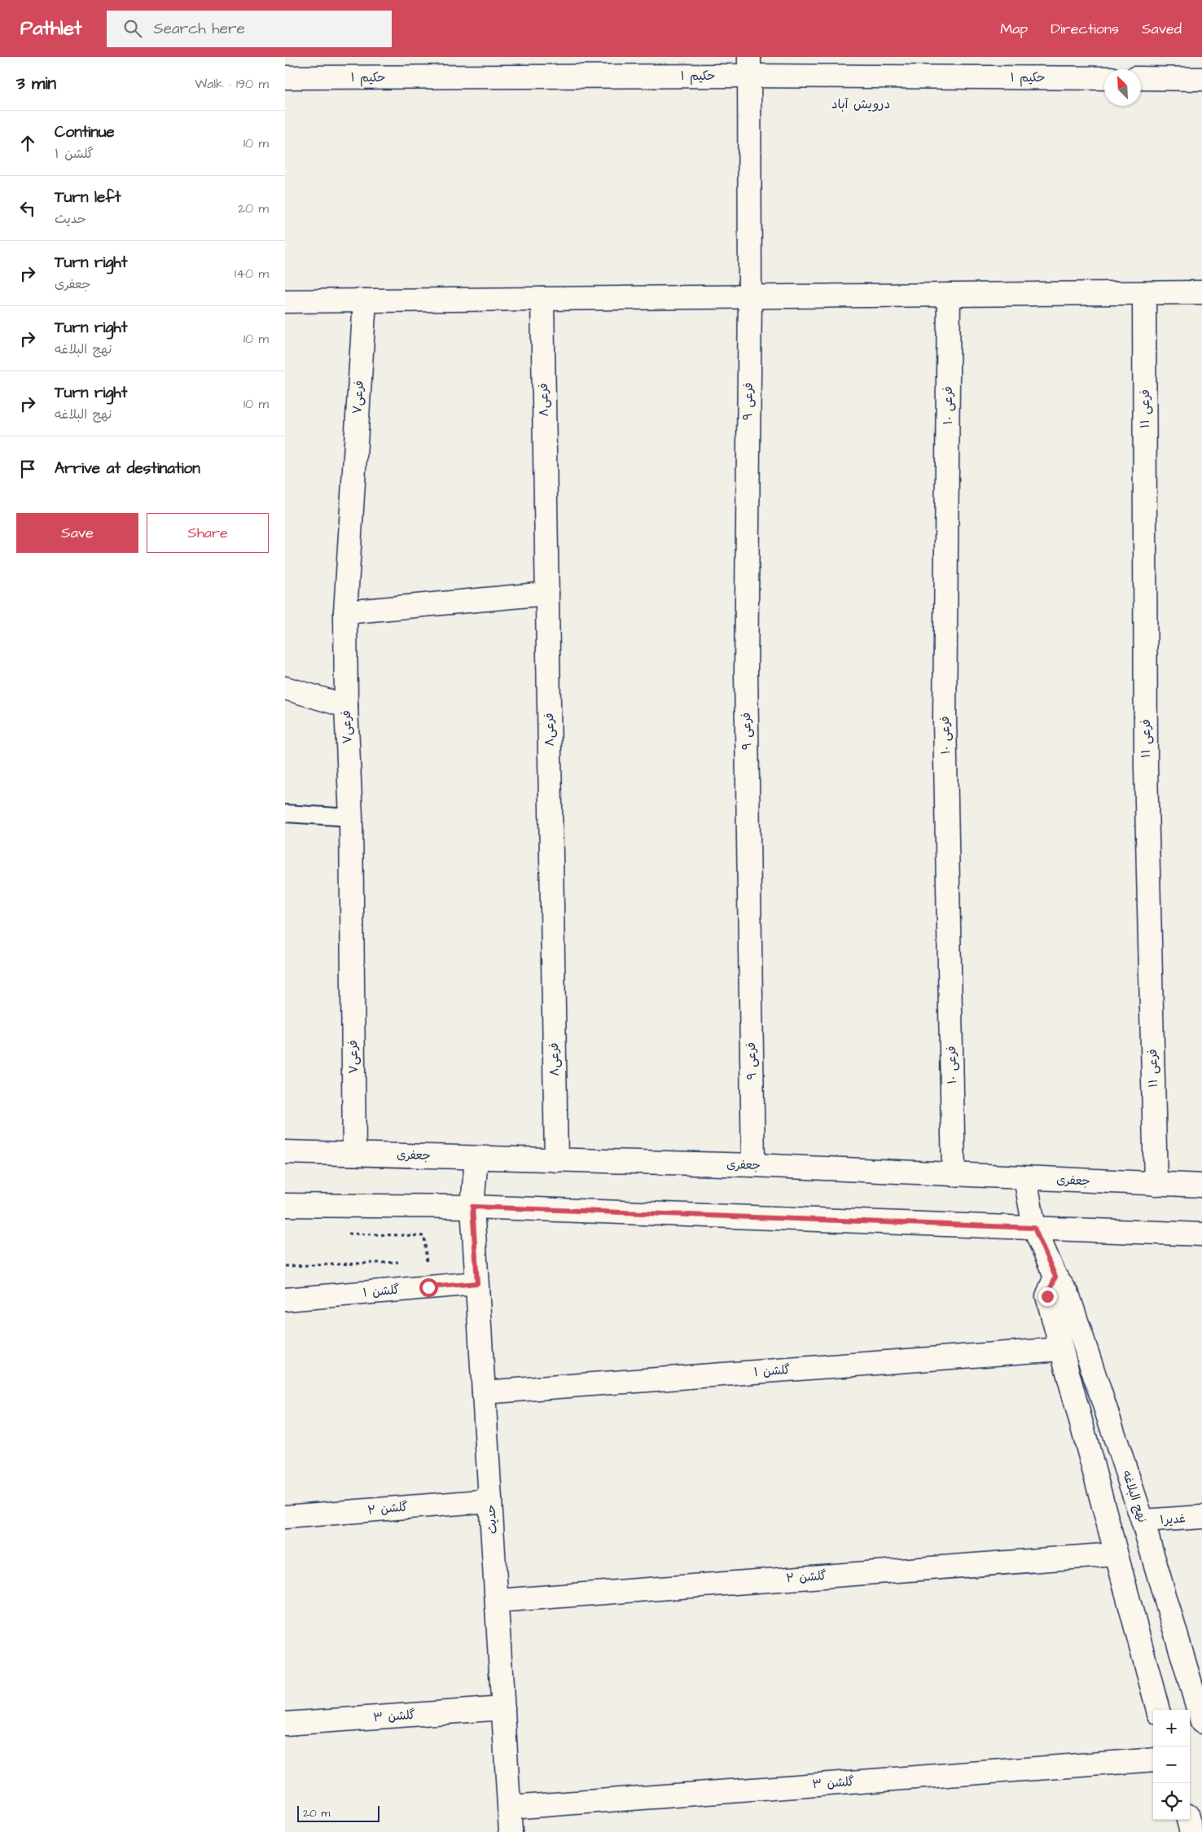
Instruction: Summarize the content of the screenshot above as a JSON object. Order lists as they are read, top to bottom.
{
  "streets": {
    "street": [
      "حکیم ۱",
      "فرعی۷",
      "فرعی۸",
      "فرعی ۹",
      "فرعی ۱۰",
      "فرعی ۱۱",
      "جعفری",
      "گلشن ۱",
      "نهج البلاغه",
      "گلشن ۲",
      "حدیث",
      "غدیر۱",
      "گلشن ۳"
    ]
  },
  "crossings": [
    ["حکیم ۱", "فرعی ۹"],
    ["فرعی۷", "جعفری"],
    ["فرعی۸", "جعفری"],
    ["فرعی ۹", "جعفری"],
    ["فرعی ۱۰", "جعفری"],
    ["فرعی ۱۱", "جعفری"],
    ["جعفری", "نهج البلاغه"],
    ["جعفری", "حدیث"],
    ["گلشن ۱", "حدیث"],
    ["نهج البلاغه", "غدیر۱"],
    ["گلشن ۲", "حدیث"],
    ["حدیث", "گلشن ۳"]
  ],
  "districts": ["درویش آباد"],
  "scale_bar": "20 m",
  "north": "top left",
  "page": {
    "header": "Pathlet",
    "search": "Search here",
    "nav": ["Map", "Directions", "Saved"],
    "heading": ["3 min", "Walk · 190 m"],
    "list": [
      ["Continue", "گلشن ۱", "10 m"],
      ["Turn left", "حدیث", "20 m"],
      ["Turn right", "جعفری", "140 m"],
      ["Turn right", "نهج البلاغه", "10 m"],
      ["Turn right", "نهج البلاغه", "10 m"],
      "Arrive at destination"
    ],
    "buttons": ["Save", "Share"],
    "map_buttons": ["+", "−"],
    "scale": "20 m"
  }
}
